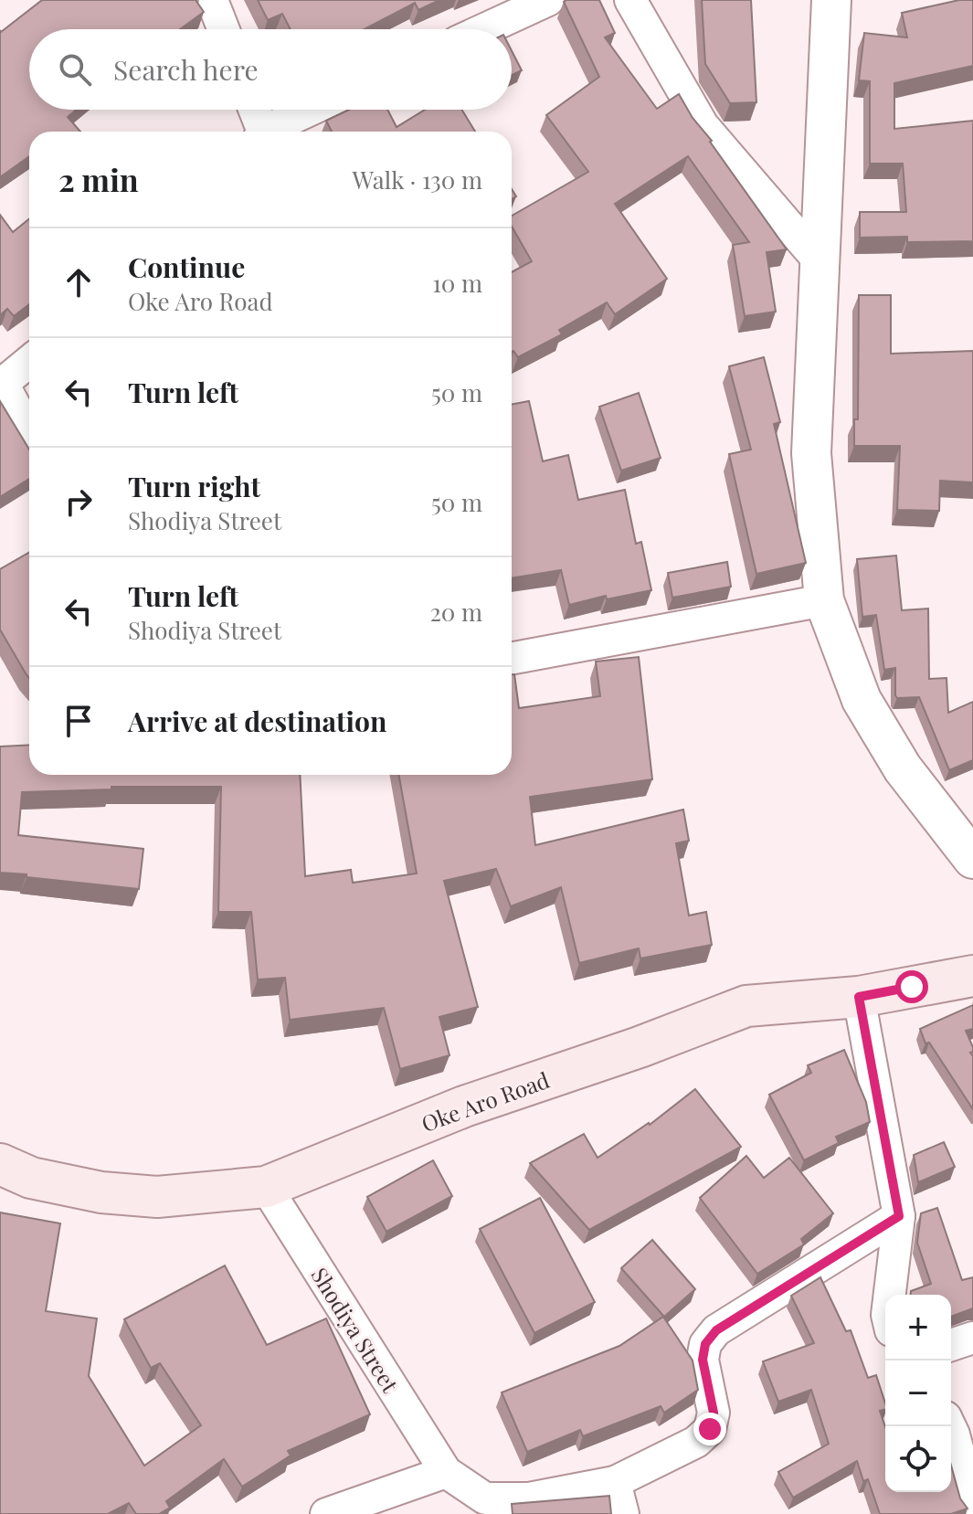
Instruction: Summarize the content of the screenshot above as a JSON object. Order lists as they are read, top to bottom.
{
  "streets": {
    "main road": ["Oke Aro Road"],
    "street": ["Shodiya Street"]
  },
  "crossings": [
    ["Oke Aro Road", "Shodiya Street"]
  ],
  "page": {
    "search": "Search here",
    "heading": ["2 min", "Walk · 130 m"],
    "list": [
      ["Continue", "Oke Aro Road", "10 m"],
      ["Turn left", "50 m"],
      ["Turn right", "Shodiya Street", "50 m"],
      ["Turn left", "Shodiya Street", "20 m"],
      "Arrive at destination"
    ],
    "map_buttons": ["+", "−"]
  }
}
